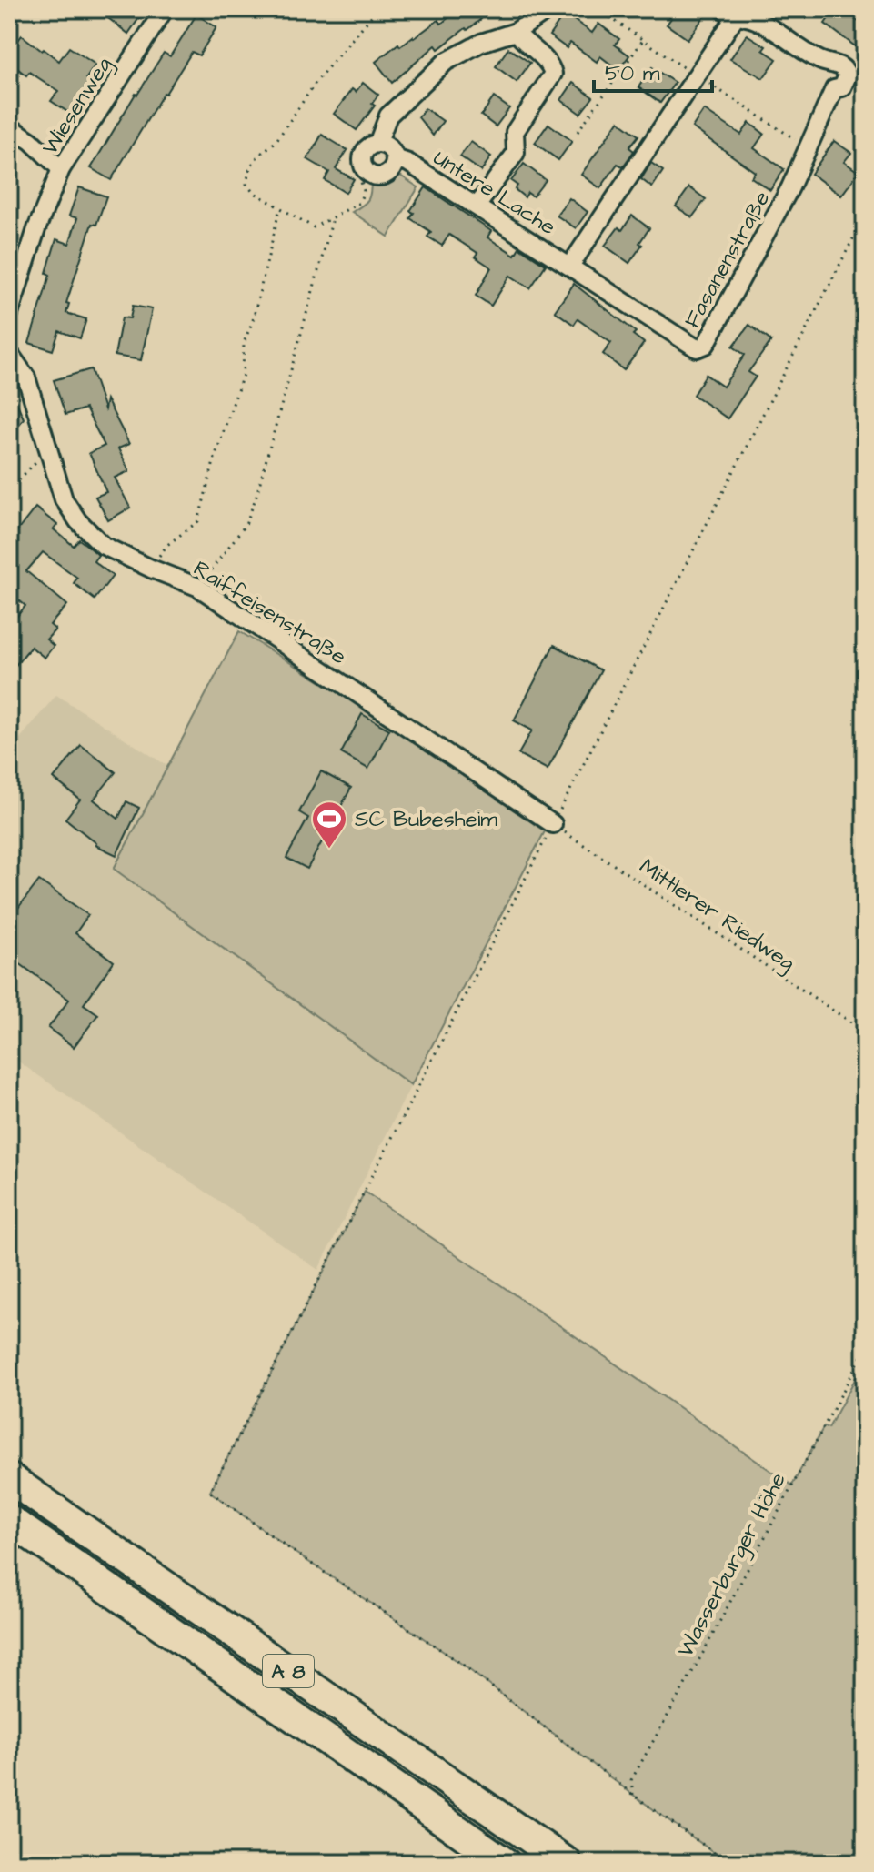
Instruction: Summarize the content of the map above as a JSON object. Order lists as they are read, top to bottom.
{
  "streets": {
    "highway": ["A 8"],
    "street": [
      "Wiesenweg",
      "Untere Lache",
      "Fasanenstraße",
      "Raiffeisenstraße"
    ],
    "path": ["Mittlerer Riedweg", "Wasserburger Höhe"]
  },
  "crossings": [
    ["Untere Lache", "Fasanenstraße"],
    ["Raiffeisenstraße", "Mittlerer Riedweg"]
  ],
  "places": {
    "sports": ["SC Bubesheim"]
  },
  "scale_bar": "50 m"
}
